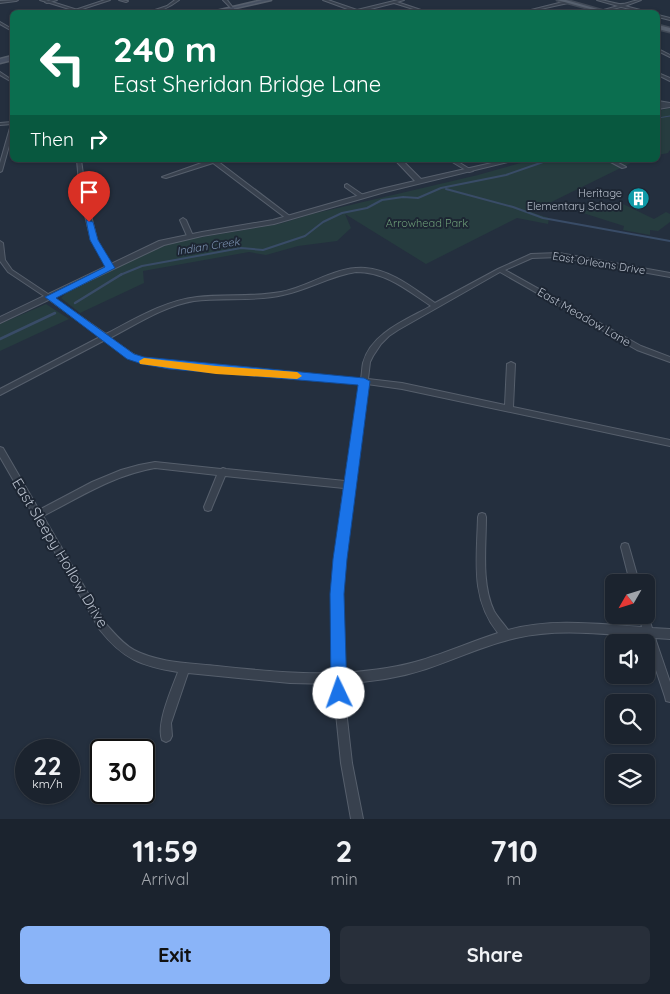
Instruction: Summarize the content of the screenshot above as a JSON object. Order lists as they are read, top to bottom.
{
  "streets": {
    "street": ["East Orleans Drive", "East Meadow Lane", "East Sleepy Hollow Drive"]
  },
  "crossings": [
    ["East Orleans Drive", "East Meadow Lane"],
    ["East Orleans Drive", "East Sleepy Hollow Drive"]
  ],
  "water": ["Indian Creek"],
  "parks": ["Arrowhead Park"],
  "places": {
    "building": ["Heritage Elementary School"]
  },
  "north": "bottom left",
  "page": {
    "turn": ["240 m", "East Sheridan Bridge Lane"],
    "then": "Then",
    "speed": "22 km/h",
    "limit": "30",
    "eta": [
      "11:59",
      "Arrival",
      "2",
      "min",
      "710",
      "m"
    ],
    "buttons": ["Exit", "Share"]
  }
}
